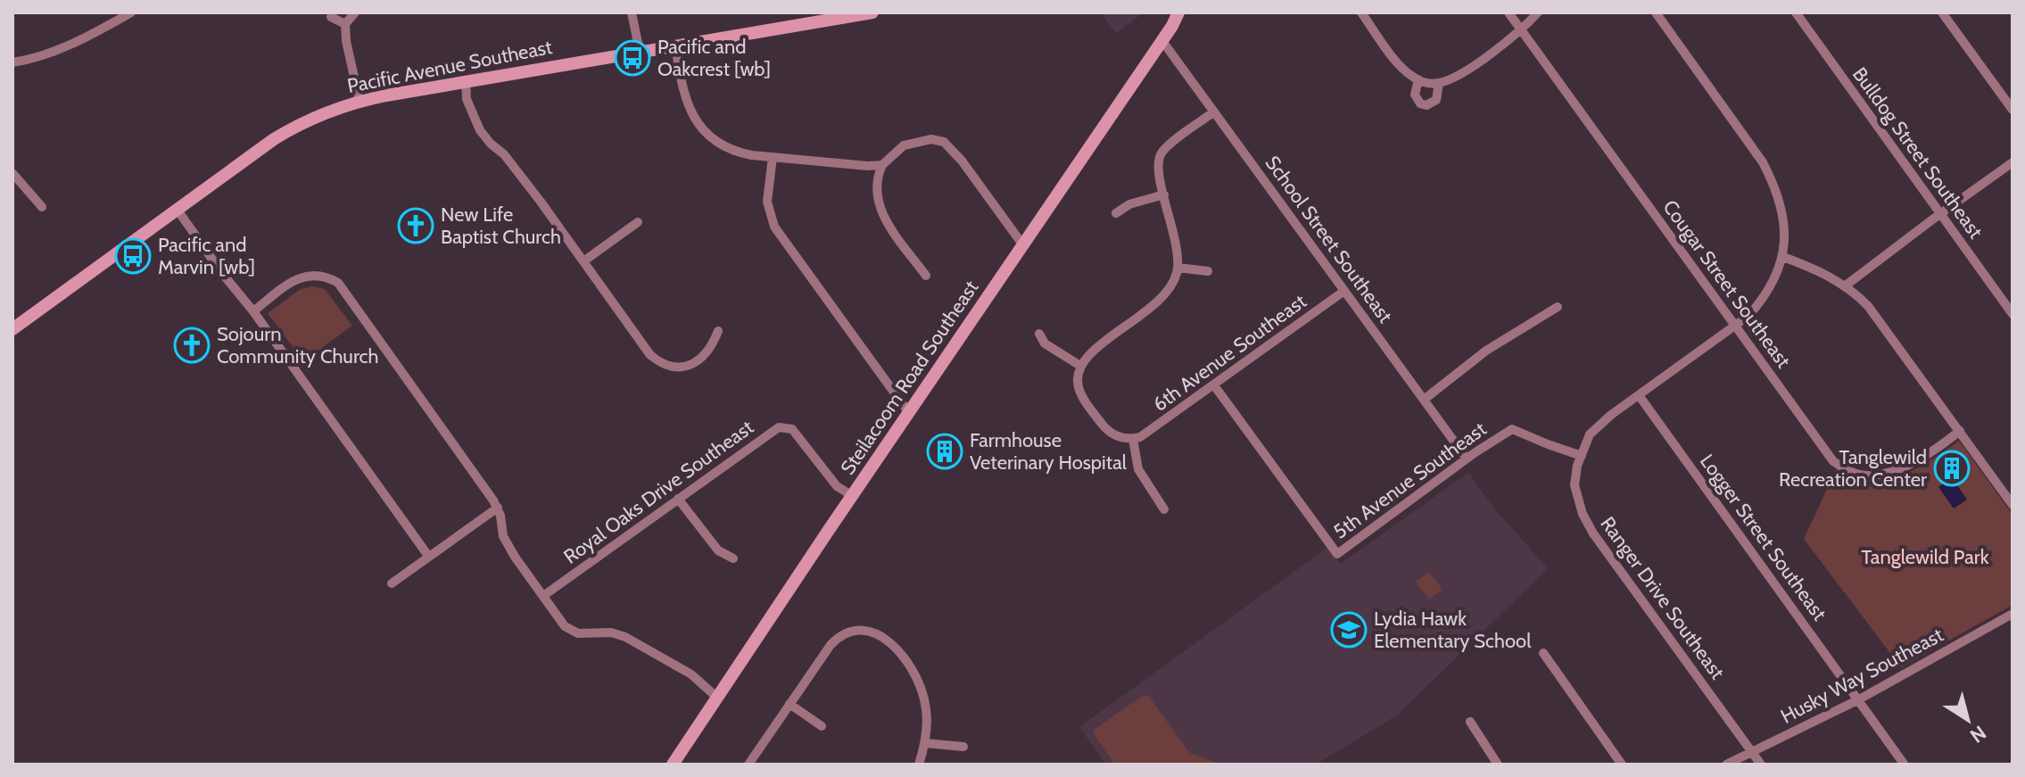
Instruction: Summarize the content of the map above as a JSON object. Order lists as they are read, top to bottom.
{
  "streets": {
    "main road": ["Pacific Avenue Southeast", "Steilacoom Road Southeast"],
    "street": [
      "Bulldog Street Southeast",
      "School Street Southeast",
      "Cougar Street Southeast",
      "6th Avenue Southeast",
      "5th Avenue Southeast",
      "Royal Oaks Drive Southeast",
      "Logger Street Southeast",
      "Ranger Drive Southeast",
      "Husky Way Southeast"
    ]
  },
  "crossings": [
    ["School Street Southeast", "6th Avenue Southeast"],
    ["School Street Southeast", "Steilacoom Road Southeast"],
    ["School Street Southeast", "5th Avenue Southeast"],
    ["Cougar Street Southeast", "Ranger Drive Southeast"],
    ["6th Avenue Southeast", "5th Avenue Southeast"],
    ["Steilacoom Road Southeast", "Royal Oaks Drive Southeast"],
    ["5th Avenue Southeast", "Ranger Drive Southeast"],
    ["Logger Street Southeast", "Ranger Drive Southeast"],
    ["Logger Street Southeast", "Husky Way Southeast"],
    ["Ranger Drive Southeast", "Husky Way Southeast"]
  ],
  "parks": ["Tanglewild Park"],
  "places": {
    "bus stop": ["Pacific and Oakcrest [wb]", "Pacific and Marvin [wb]"],
    "church": ["New Life Baptist Church", "Sojourn Community Church"],
    "building": ["Farmhouse Veterinary Hospital", "Tanglewild Recreation Center"],
    "school or university": ["Lydia Hawk Elementary School"]
  },
  "north": "bottom right"
}
